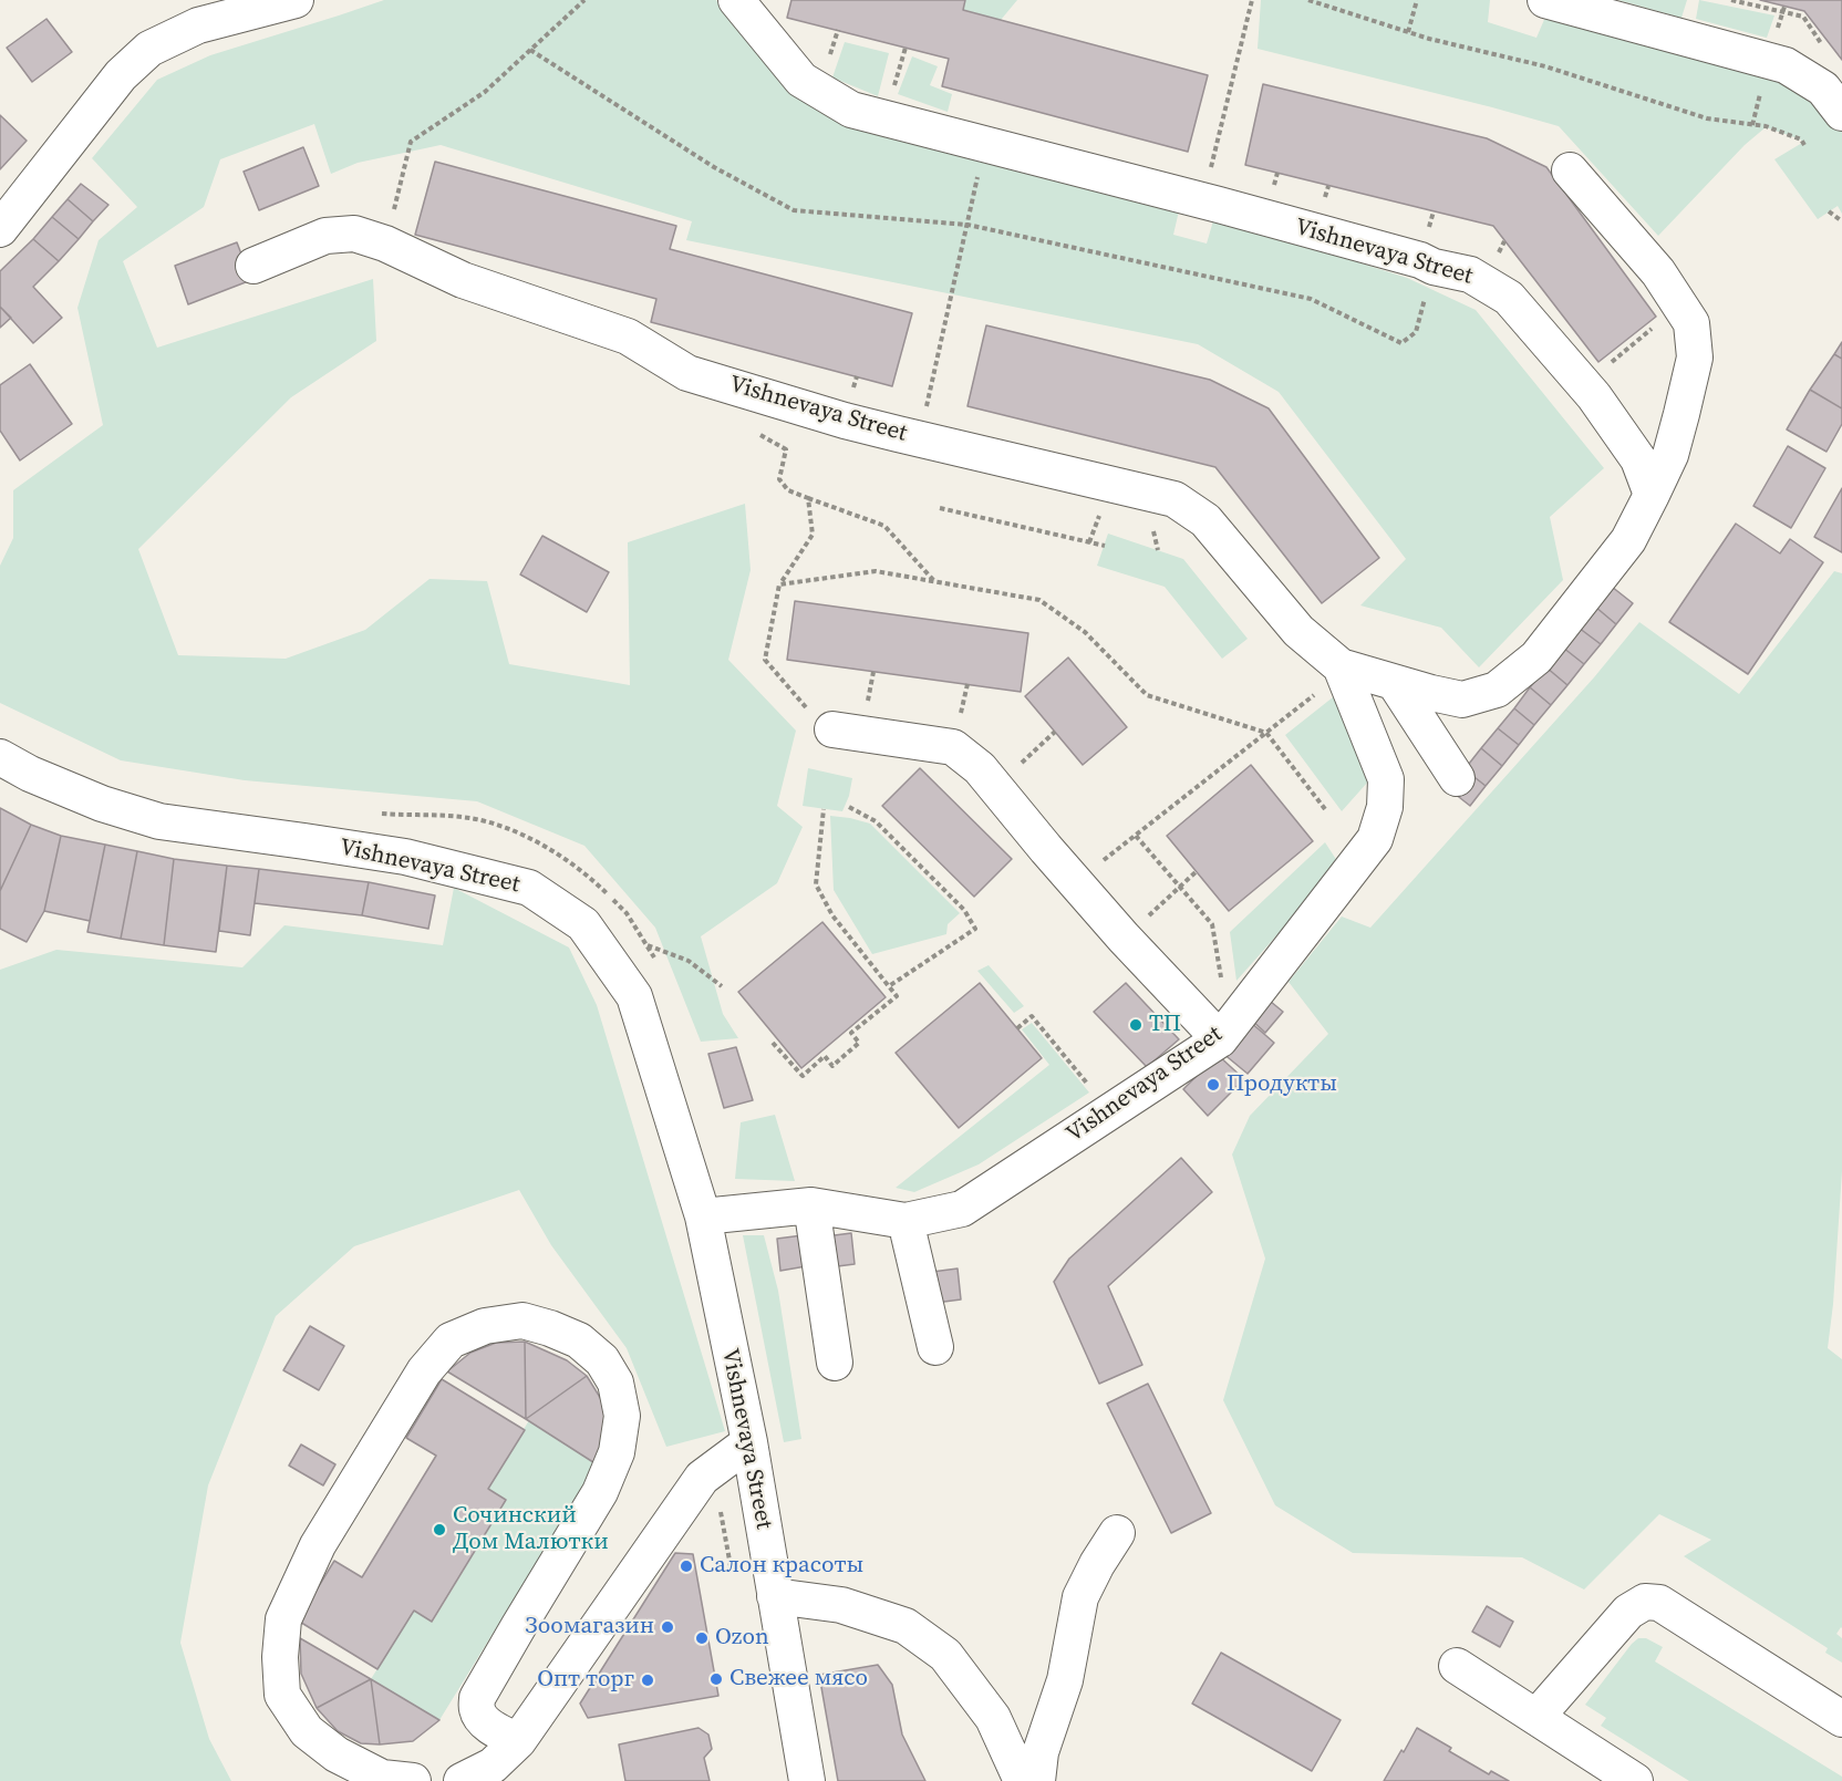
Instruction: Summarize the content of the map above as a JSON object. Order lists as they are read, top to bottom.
{
  "streets": {
    "street": ["Vishnevaya Street"]
  },
  "places": [
    "ТП",
    "Продукты",
    "Сочинский Дом Малютки",
    "Салон красоты",
    "Зоомагазин",
    "Ozon",
    "Свежее мясо",
    "Опт торг"
  ]
}
